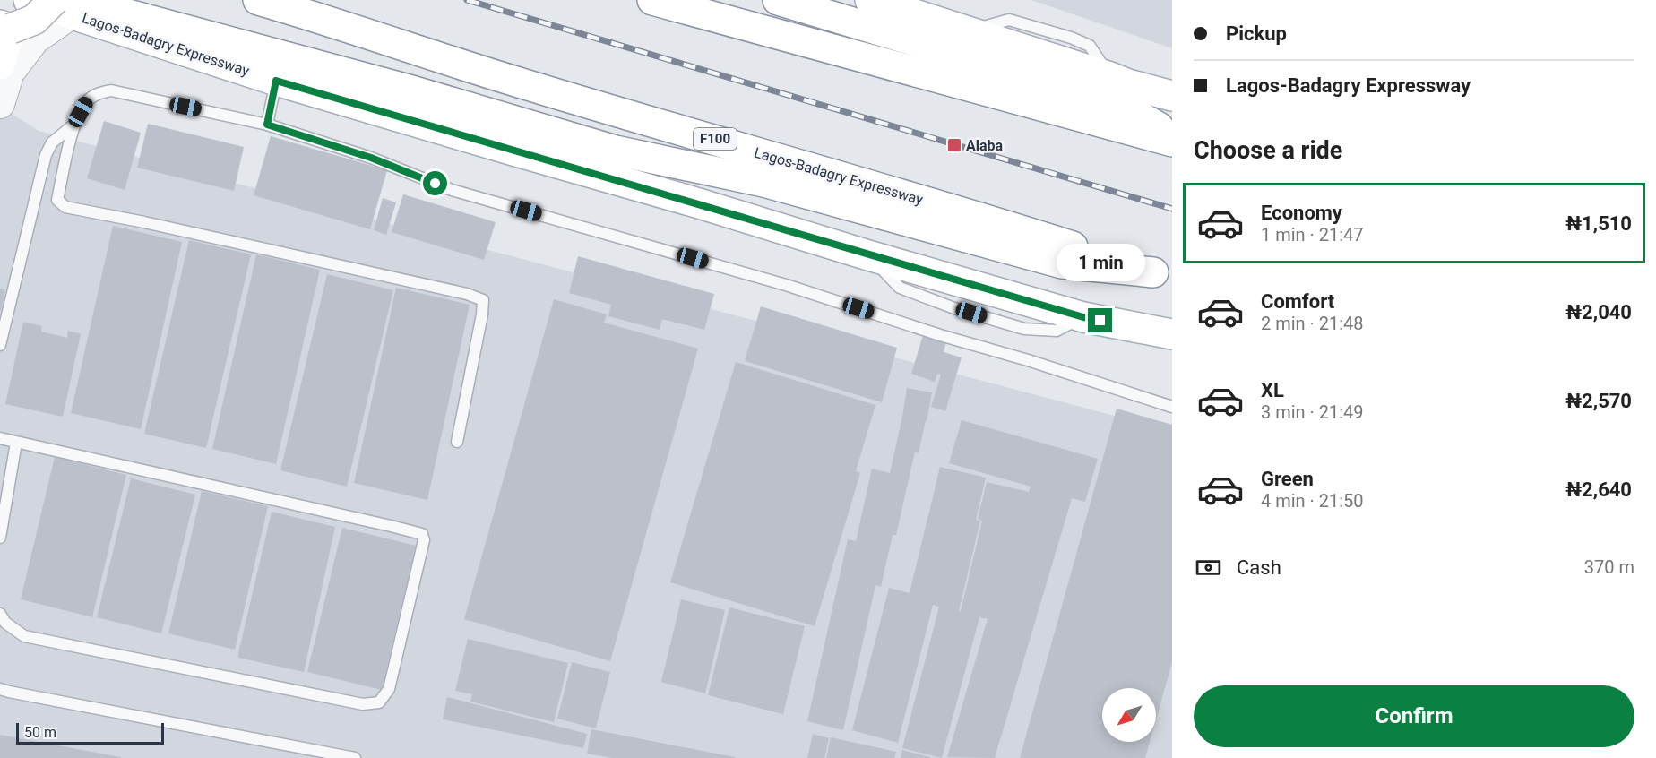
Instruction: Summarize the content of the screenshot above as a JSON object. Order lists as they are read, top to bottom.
{
  "streets": {
    "main road": ["Lagos-Badagry Expressway", "F100"]
  },
  "places": {
    "transit": ["Alaba"]
  },
  "scale_bar": "50 m",
  "north": "bottom left",
  "page": {
    "banner": ["Pickup", "Lagos-Badagry Expressway"],
    "heading": "Choose a ride",
    "list": [
      {
        "name": "Economy",
        "note": "1 min · 21:47",
        "value": "₦1,510"
      },
      {
        "name": "Comfort",
        "note": "2 min · 21:48",
        "value": "₦2,040"
      },
      {
        "name": "XL",
        "note": "3 min · 21:49",
        "value": "₦2,570"
      },
      {
        "name": "Green",
        "note": "4 min · 21:50",
        "value": "₦2,640"
      }
    ],
    "bubble": "1 min",
    "pay": ["Cash", "370 m"],
    "buttons": "Confirm",
    "scale": "50 m"
  }
}
